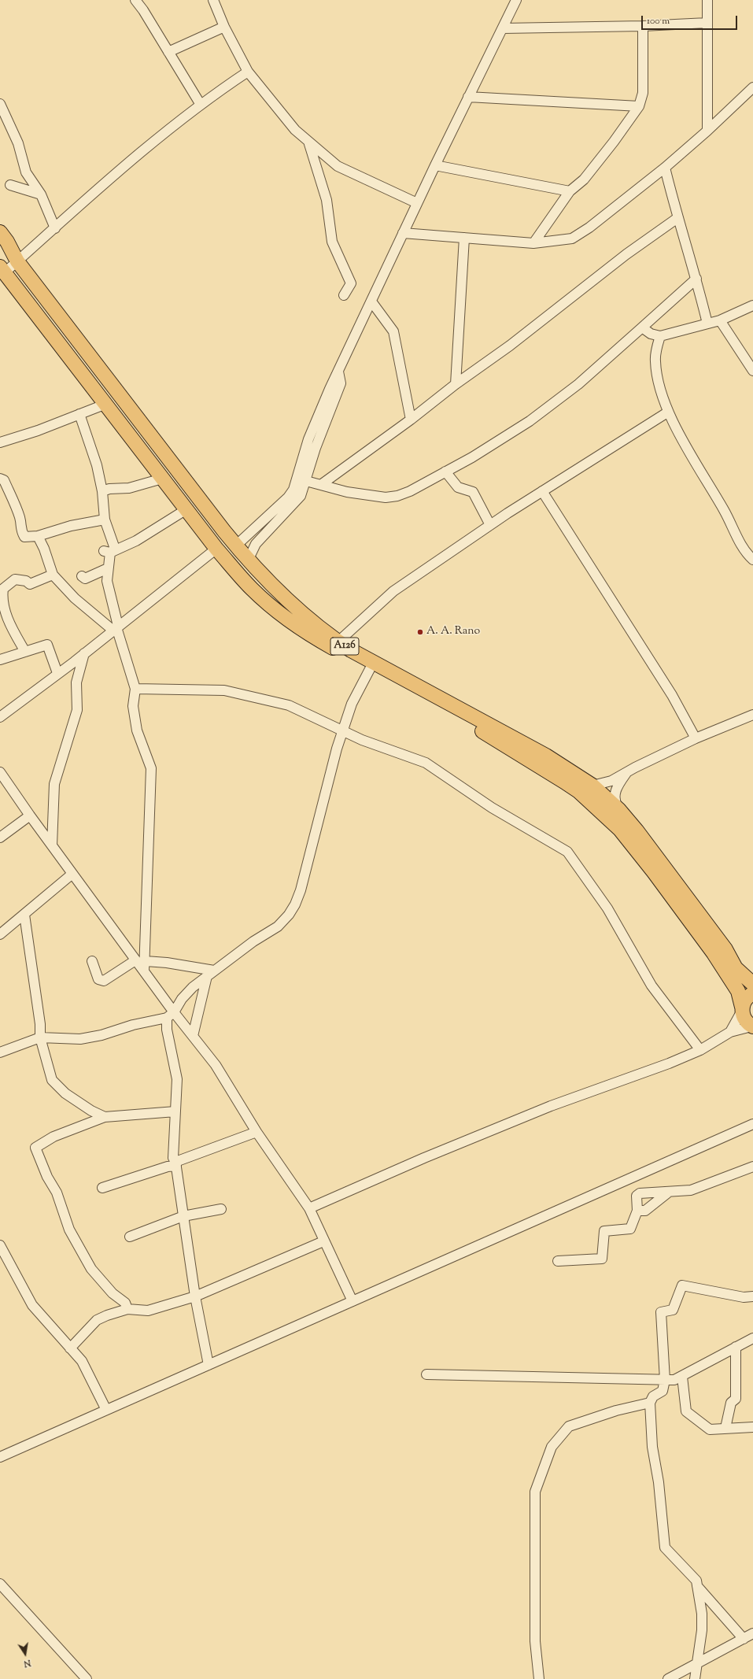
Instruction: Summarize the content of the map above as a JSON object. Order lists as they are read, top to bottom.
{
  "streets": {
    "highway": ["A126"]
  },
  "places": ["A. A. Rano"],
  "scale_bar": "100 m",
  "north": "bottom"
}
